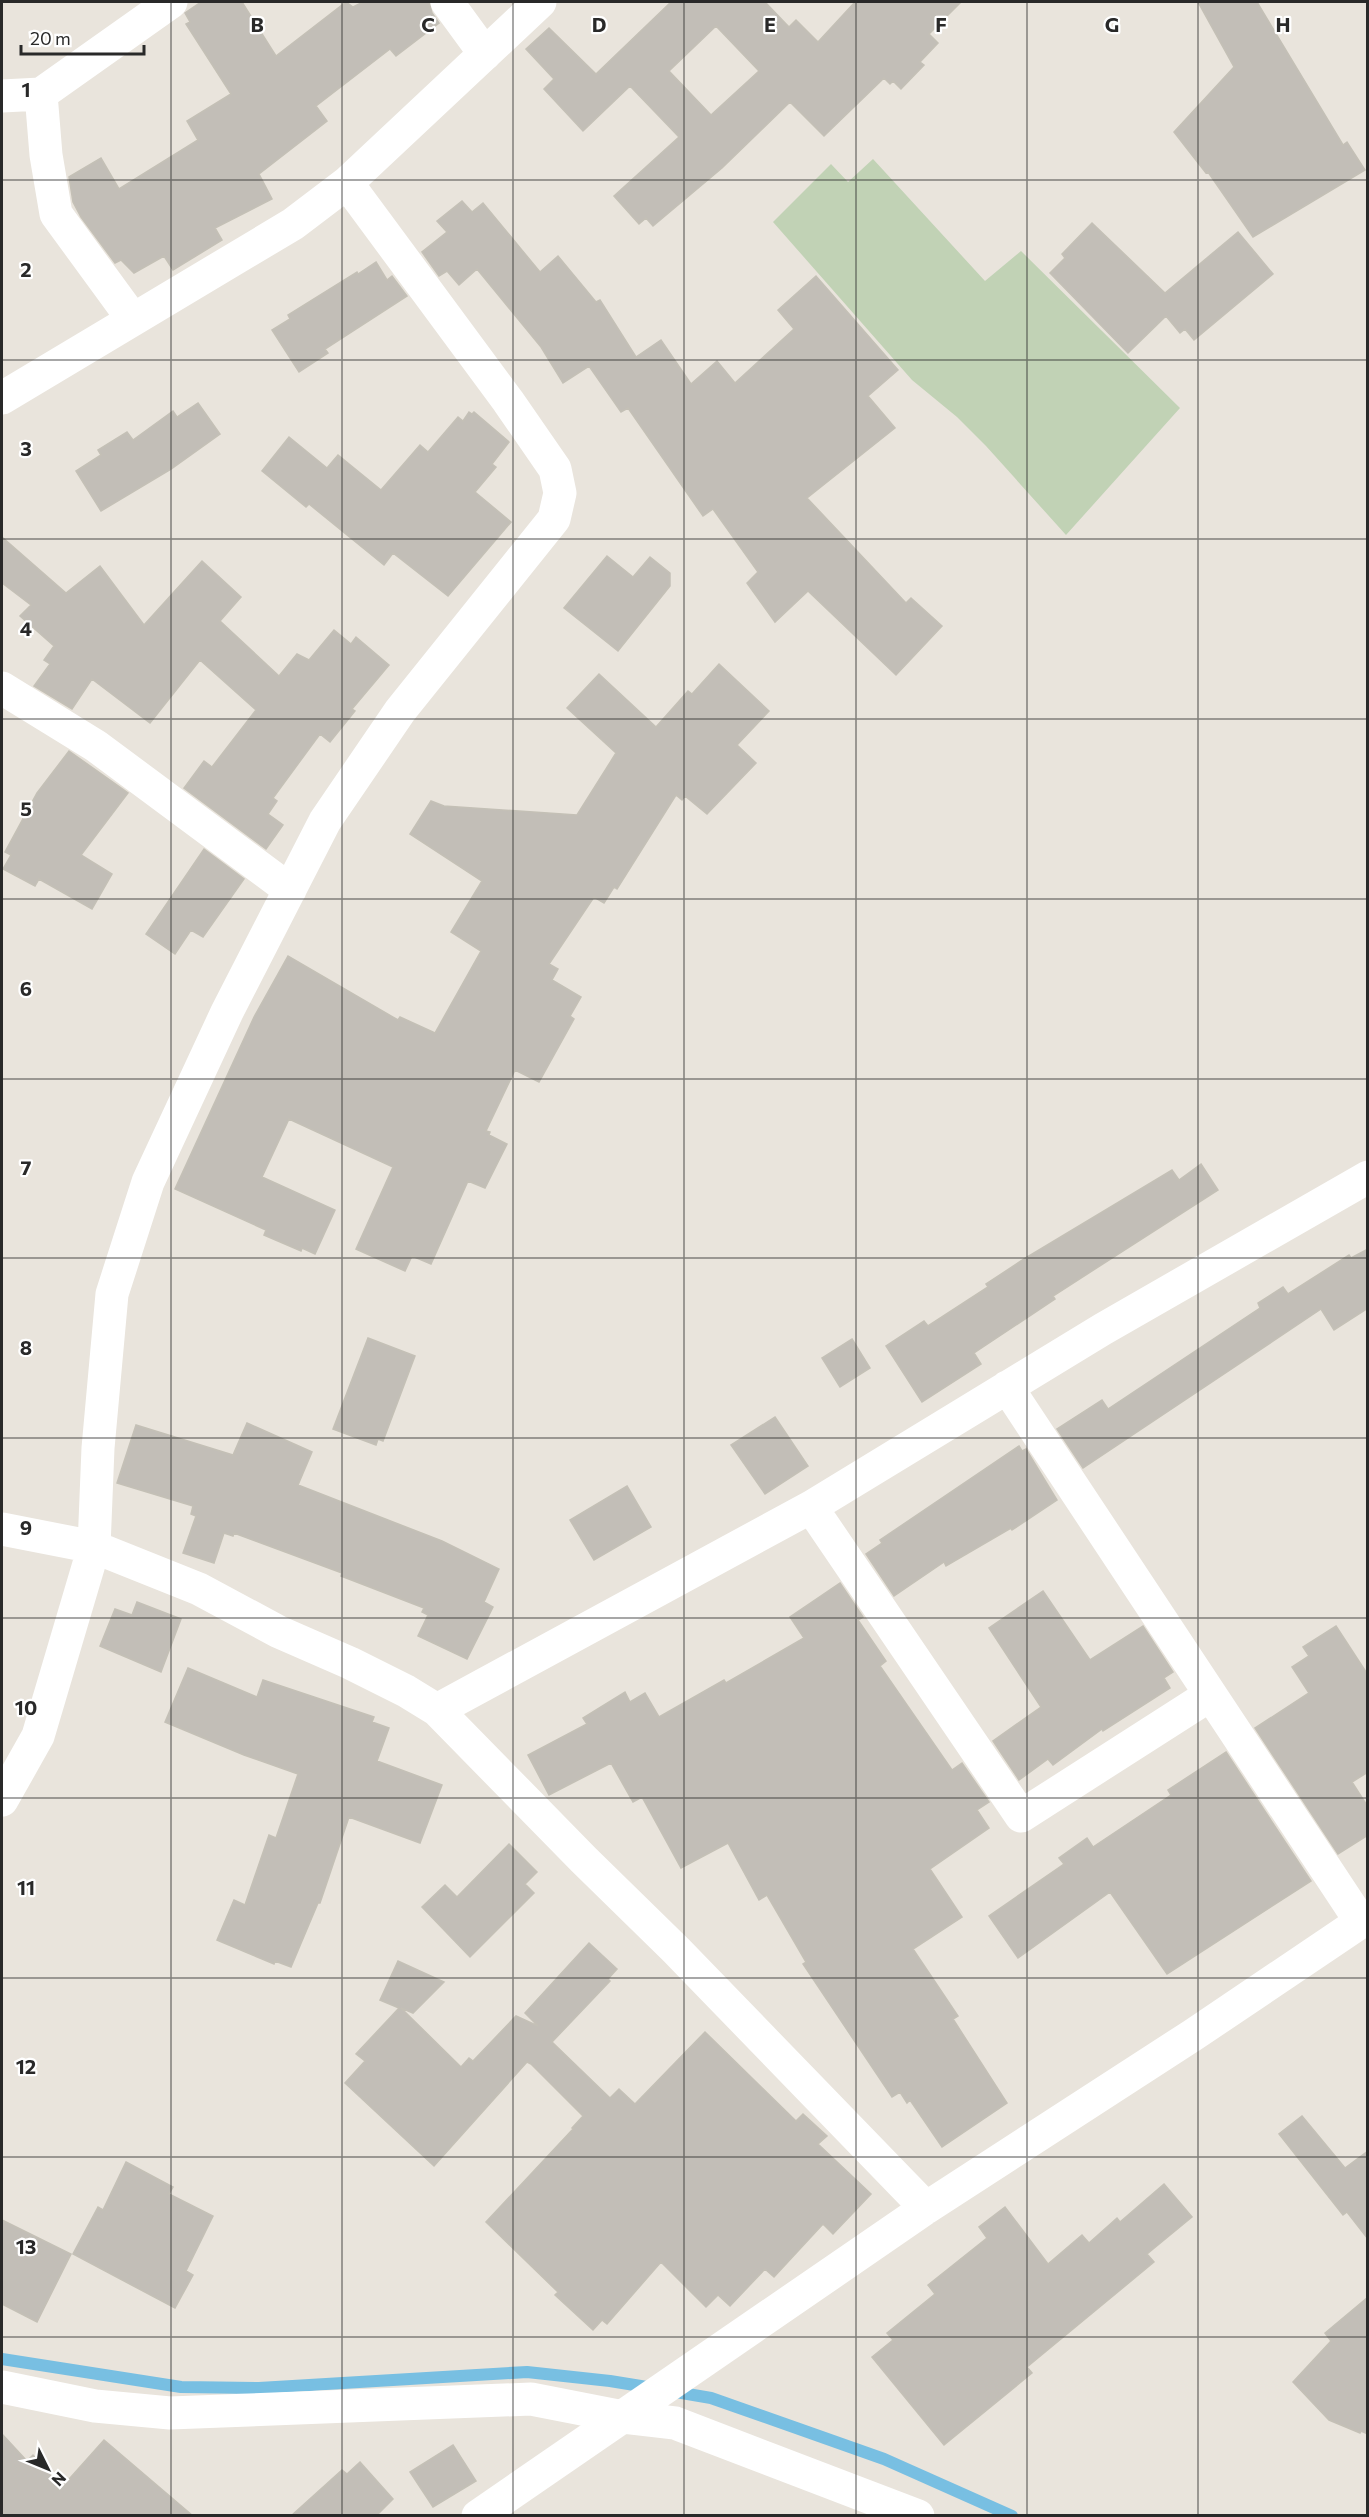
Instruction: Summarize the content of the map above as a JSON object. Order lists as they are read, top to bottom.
{
  "scale_bar": "20 m",
  "north": "bottom right",
  "grid": {
    "columns": [
      "B",
      "C",
      "D",
      "E",
      "F",
      "G",
      "H"
    ],
    "rows": [
      "1",
      "2",
      "3",
      "4",
      "5",
      "6",
      "7",
      "8",
      "9",
      "10",
      "11",
      "12",
      "13"
    ]
  }
}
